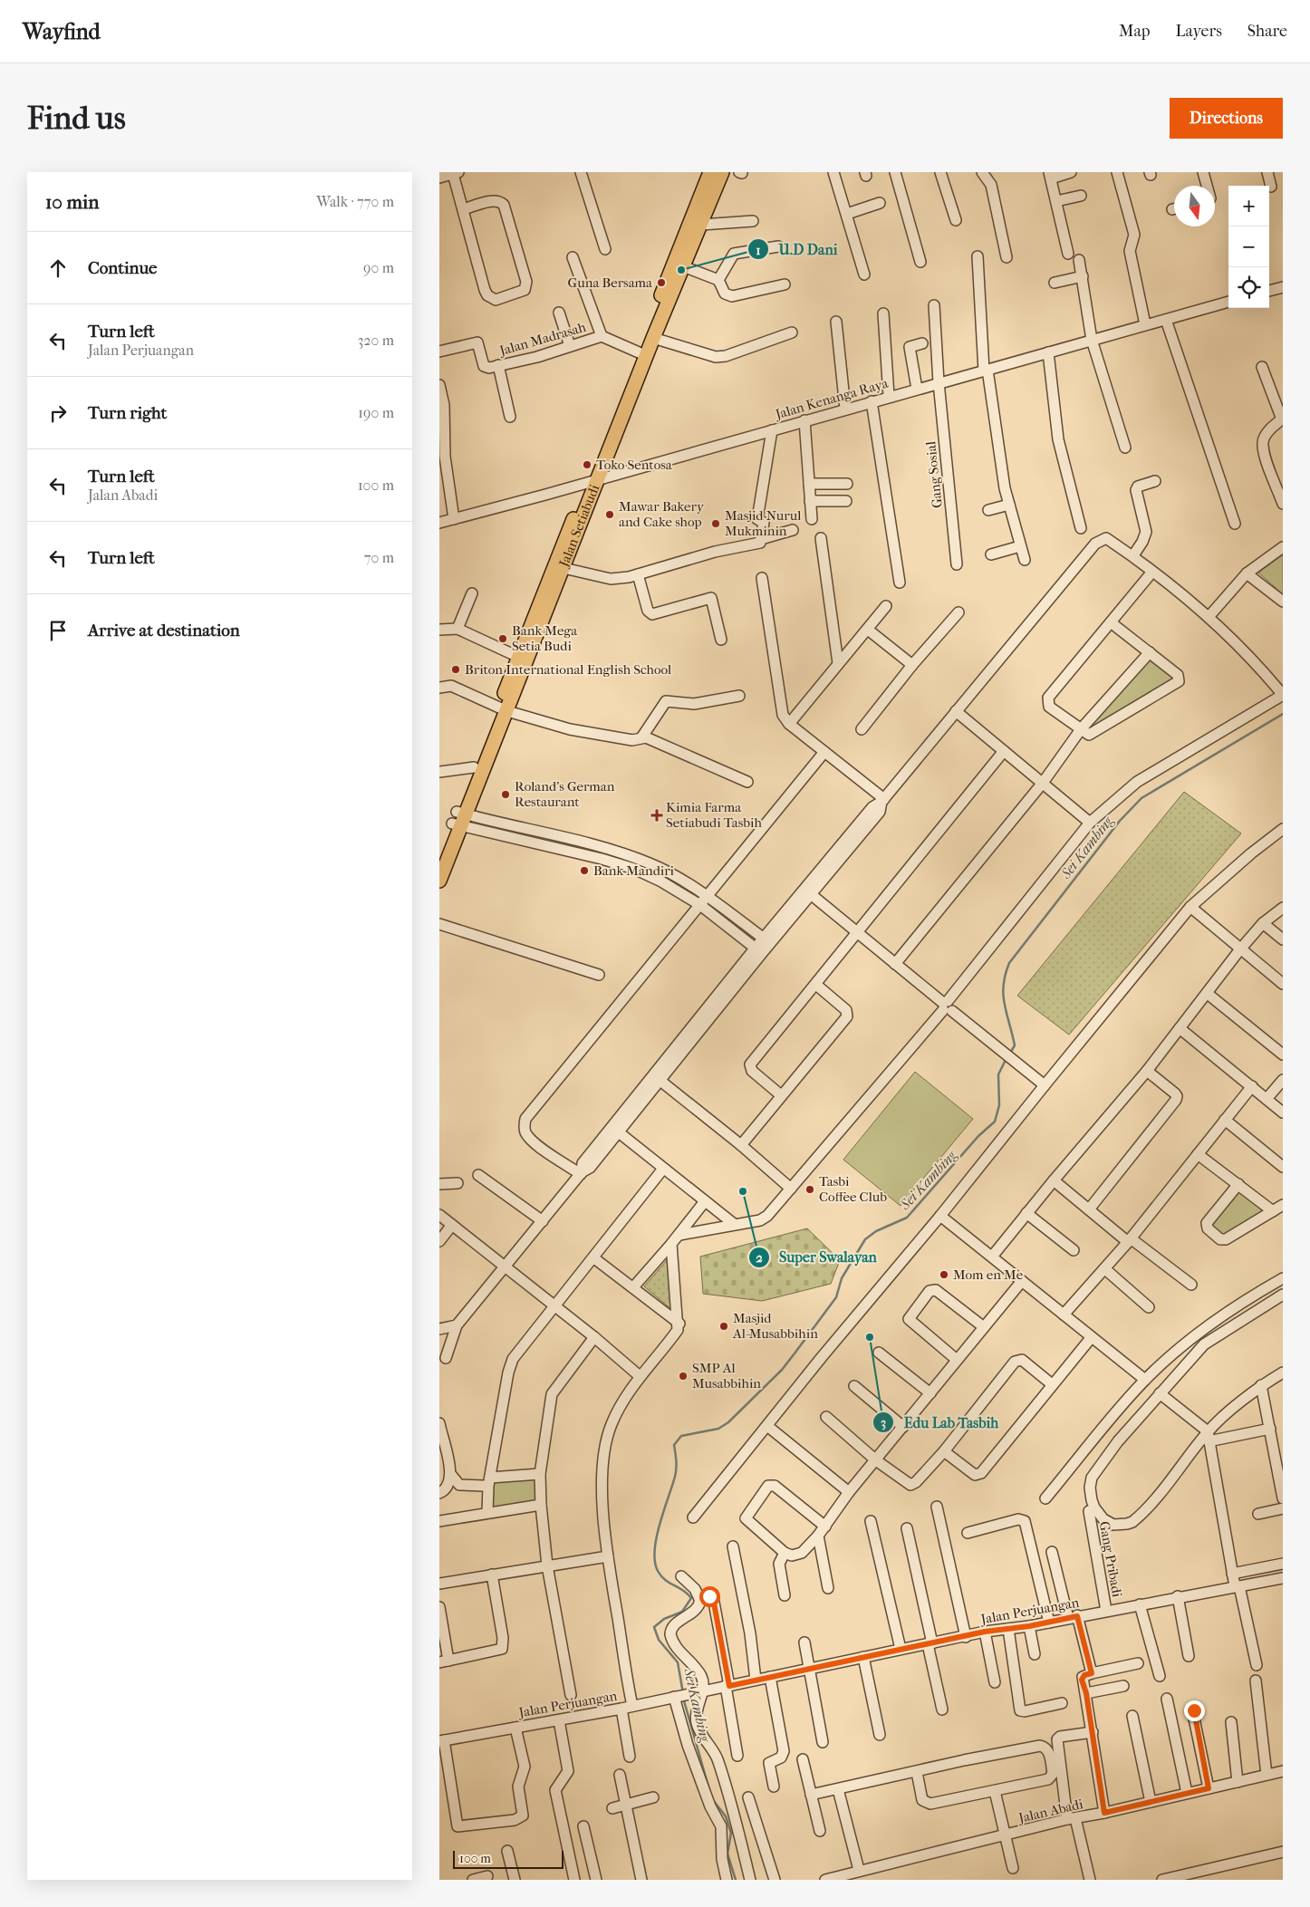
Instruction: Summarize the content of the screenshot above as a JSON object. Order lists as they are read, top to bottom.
{
  "streets": {
    "main road": ["Jalan Setiabudi"],
    "street": [
      "Jalan Madrasah",
      "Jalan Kenanga Raya",
      "Gang Sosial",
      "Gang Pribadi",
      "Jalan Perjuangan",
      "Jalan Abadi"
    ]
  },
  "crossings": [
    ["Jalan Madrasah", "Jalan Setiabudi"],
    ["Jalan Kenanga Raya", "Gang Sosial"],
    ["Jalan Kenanga Raya", "Jalan Setiabudi"],
    ["Gang Pribadi", "Jalan Perjuangan"]
  ],
  "water": ["Sei Kambing"],
  "places": {
    "other": [
      "U.D Dani",
      "Guna Bersama",
      "Toko Sentosa",
      "Mawar Bakery and Cake shop",
      "Masjid Nurul Mukminin",
      "Bank Mega Setia Budi",
      "Briton International English School",
      "Roland's German Restaurant",
      "Bank Mandiri",
      "Tasbi Coffee Club",
      "Super Swalayan",
      "Mom en Me",
      "Masjid Al-Musabbihin",
      "Edu Lab Tasbih",
      "SMP Al Musabbihin"
    ],
    "health": ["Kimia Farma Setiabudi Tasbih"]
  },
  "scale_bar": "100 m",
  "north": "bottom",
  "page": {
    "header": "Wayfind",
    "nav": ["Map", "Layers", "Share"],
    "buttons": "Directions",
    "title": "Find us",
    "heading": ["10 min", "Walk · 770 m"],
    "map_buttons": ["+", "−"],
    "list": [
      ["Continue", "90 m"],
      ["Turn left", "Jalan Perjuangan", "320 m"],
      ["Turn right", "190 m"],
      ["Turn left", "Jalan Abadi", "100 m"],
      ["Turn left", "70 m"],
      "Arrive at destination"
    ],
    "scale": "100 m"
  }
}
